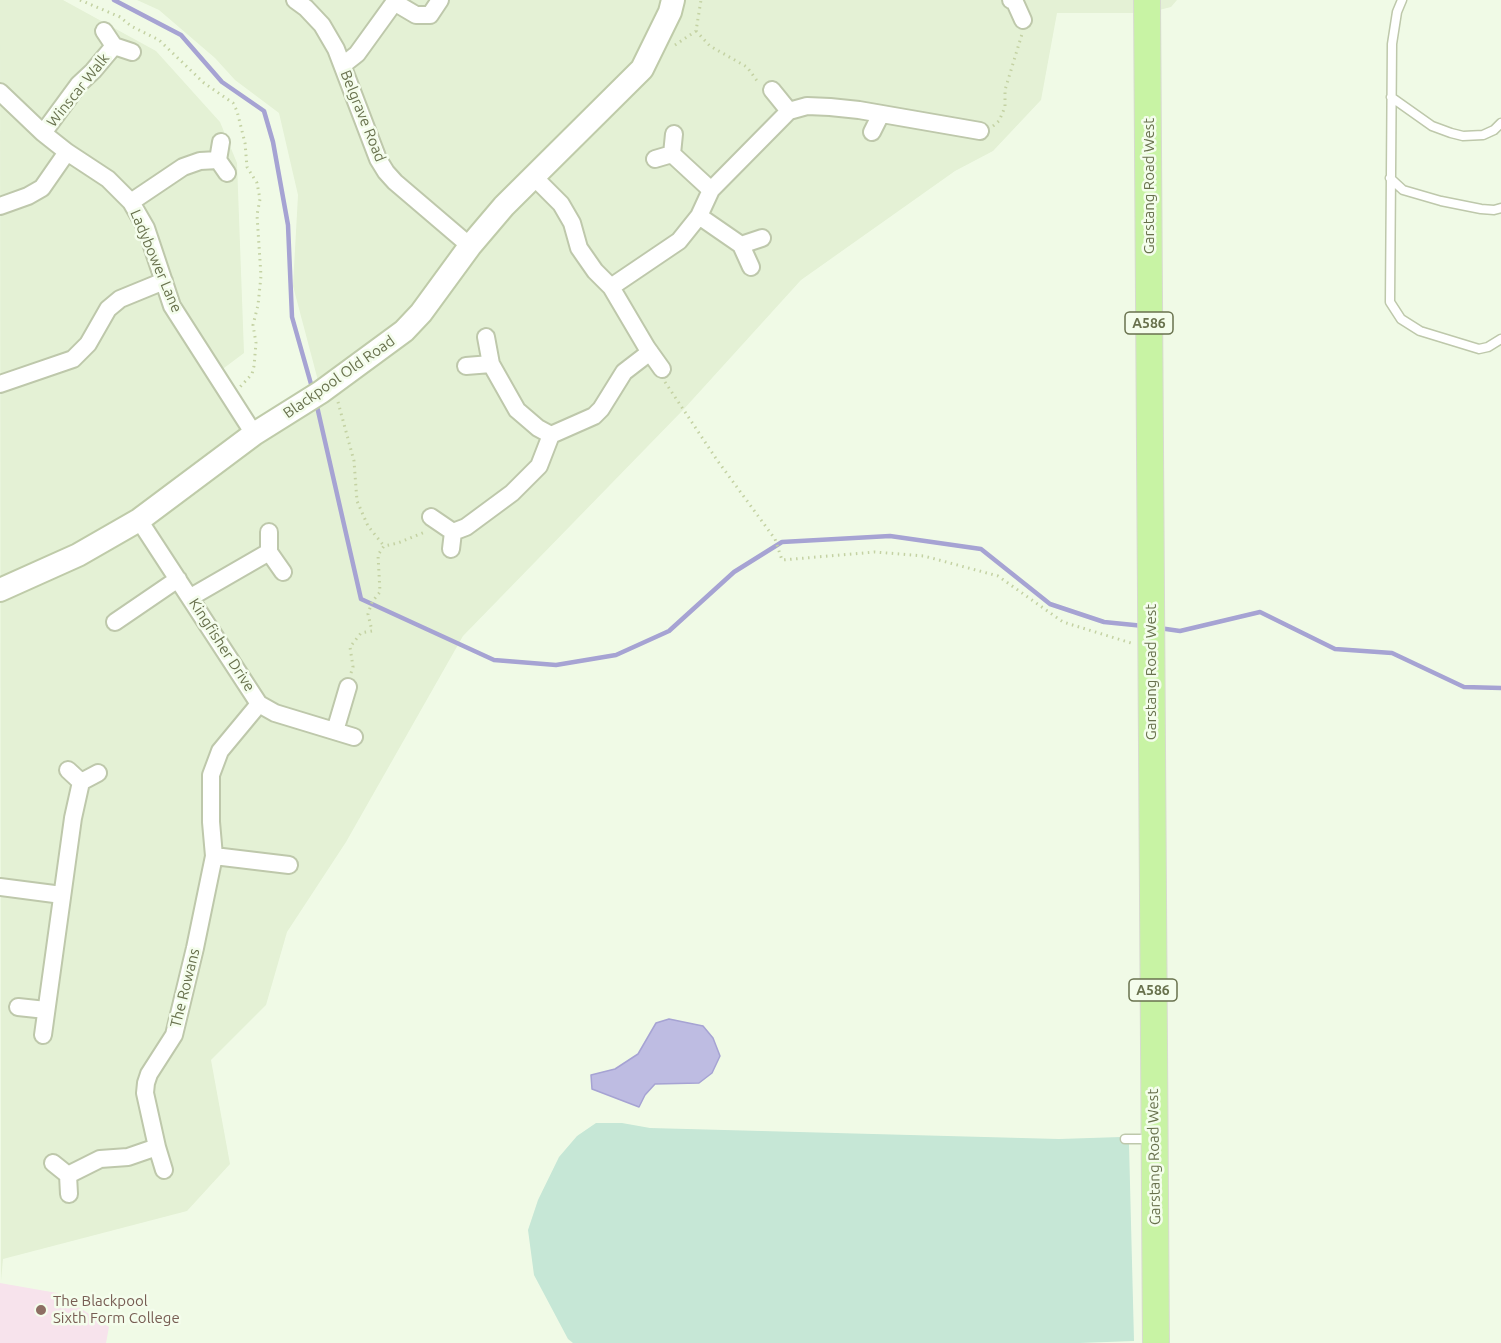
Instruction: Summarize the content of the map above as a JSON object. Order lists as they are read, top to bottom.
{
  "streets": {
    "main road": ["Garstang Road West", "A586"],
    "street": [
      "Winscar Walk",
      "Belgrave Road",
      "Ladybower Lane",
      "Blackpool Old Road",
      "Kingfisher Drive",
      "The Rowans"
    ]
  },
  "crossings": [
    ["Winscar Walk", "Ladybower Lane"],
    ["Belgrave Road", "Blackpool Old Road"],
    ["Ladybower Lane", "Blackpool Old Road"],
    ["Blackpool Old Road", "Kingfisher Drive"],
    ["Kingfisher Drive", "The Rowans"]
  ],
  "places": ["The Blackpool Sixth Form College"]
}
